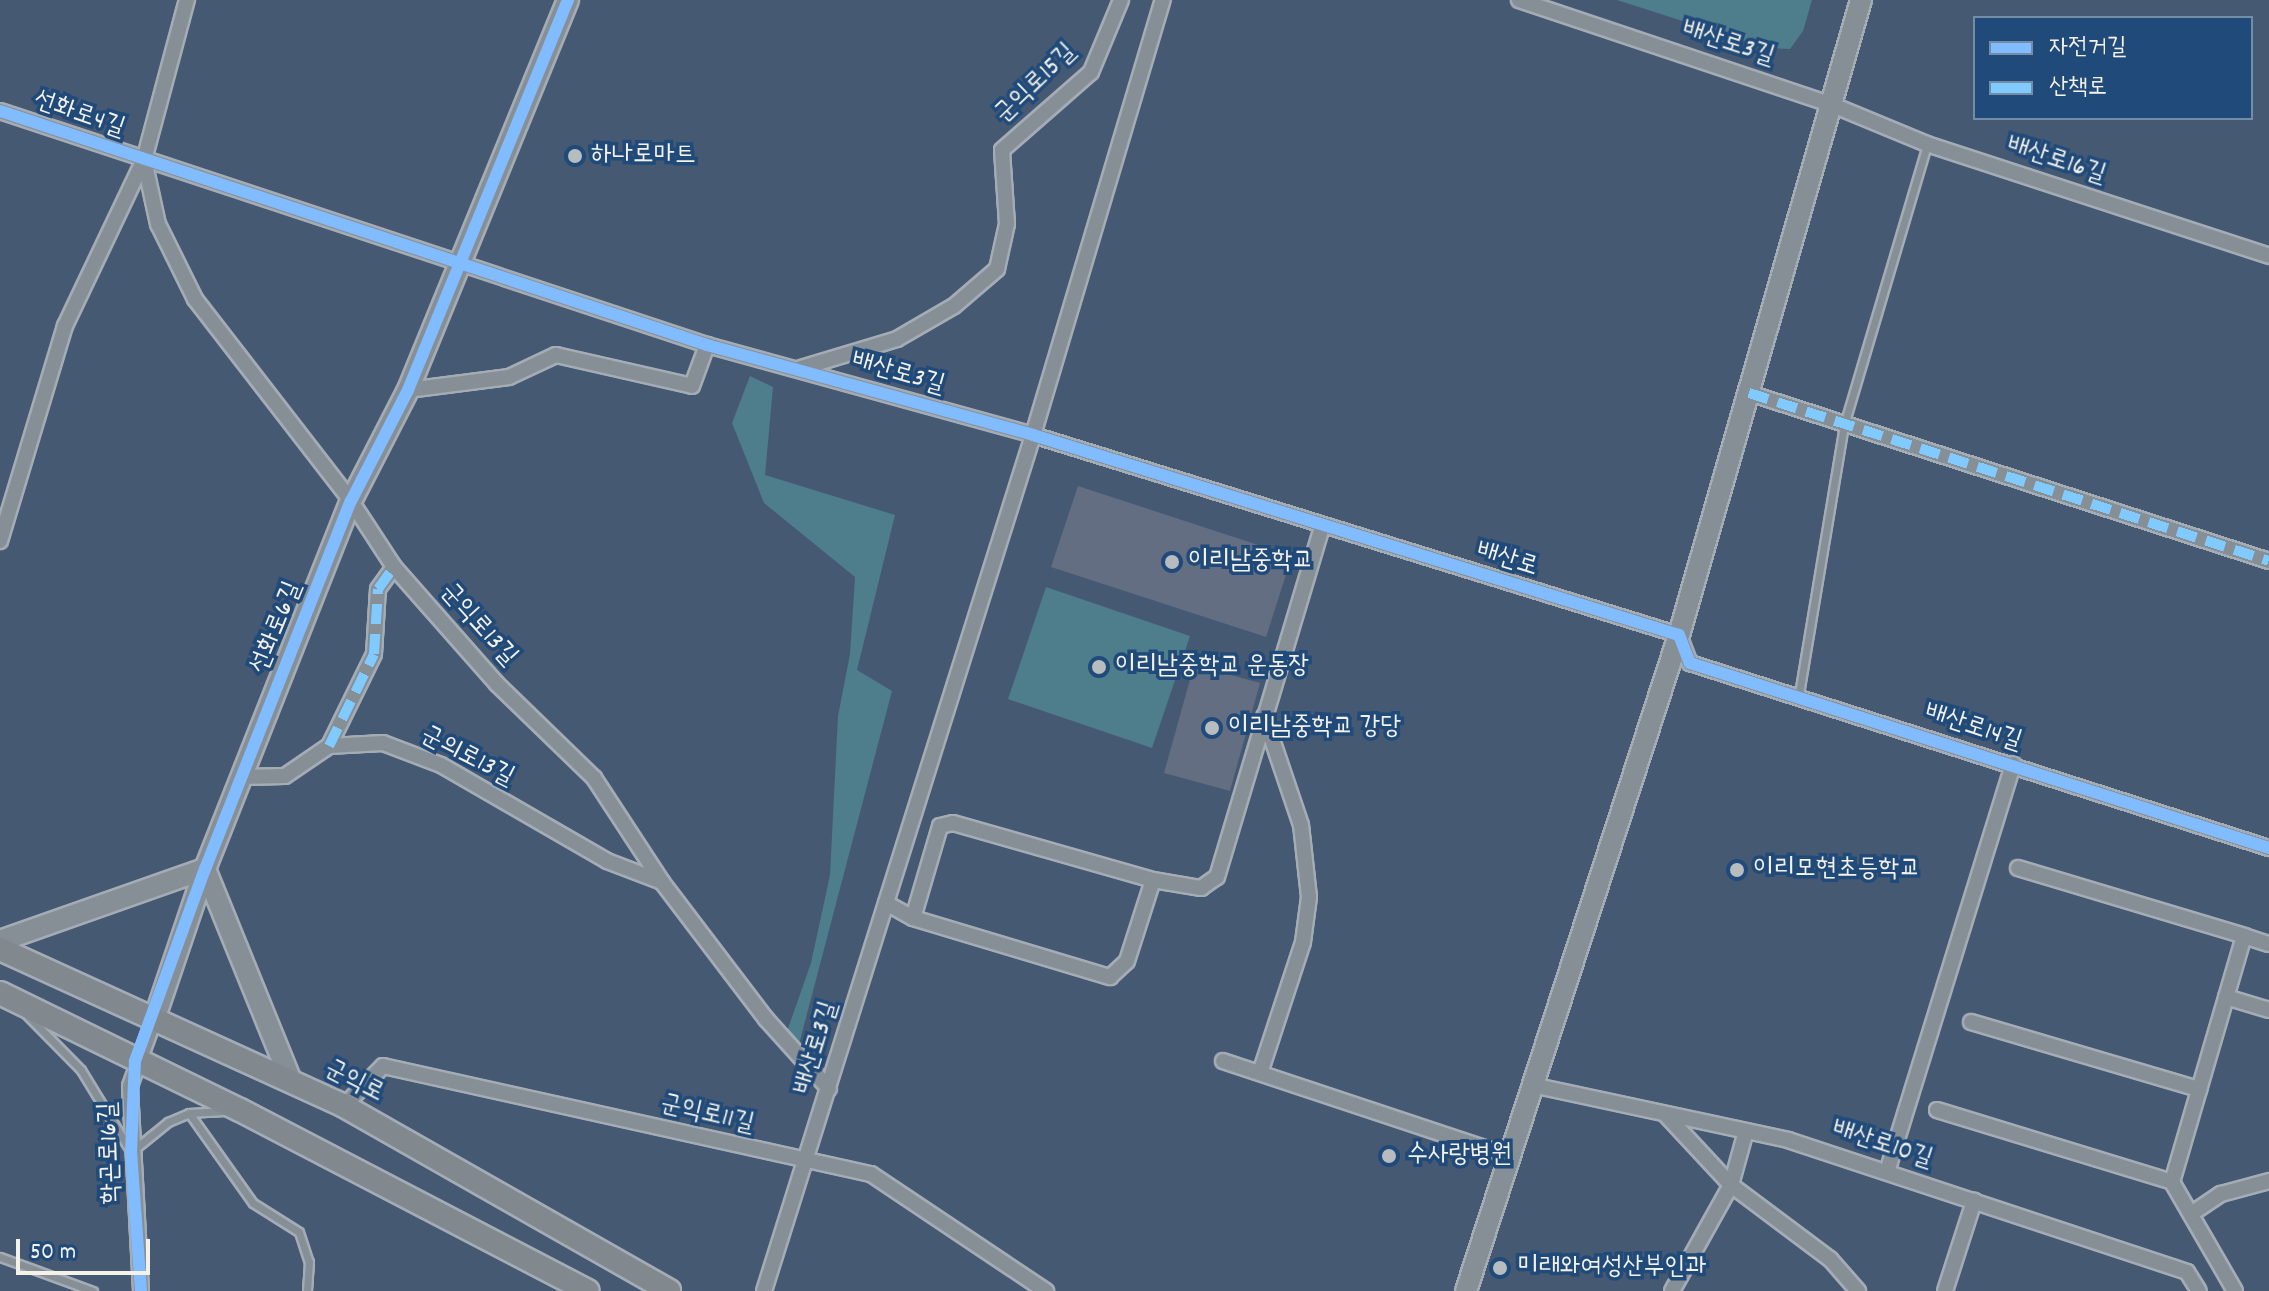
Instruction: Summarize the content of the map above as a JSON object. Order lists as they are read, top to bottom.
{
  "streets": {
    "main road": ["군익로"],
    "street": [
      "배산로3길",
      "군익로15길",
      "선화로4길",
      "배산로16길",
      "배산로",
      "군익로13길",
      "선화로6길",
      "배산로14길",
      "군의로13길",
      "군익로11길",
      "배산로10길",
      "학곤로16길"
    ]
  },
  "crossings": [
    ["배산로3길", "군익로15길"],
    ["배산로3길", "배산로16길"],
    ["배산로3길", "배산로"],
    ["배산로3길", "군익로13길"],
    ["배산로3길", "선화로6길"],
    ["배산로3길", "군익로11길"],
    ["선화로4길", "군익로13길"],
    ["배산로", "배산로14길"],
    ["군익로13길", "선화로6길"],
    ["군익로13길", "군의로13길"],
    ["선화로6길", "군익로"],
    ["선화로6길", "학곤로16길"],
    ["배산로14길", "배산로10길"],
    ["군익로", "군익로11길"],
    ["군익로", "학곤로16길"]
  ],
  "places": [
    "하나로마트",
    "이리남중학교",
    "이리남중학교 운동장",
    "이리남중학교 강당",
    "이리모현초등학교",
    "수사랑병원",
    "미래와여성산부인과"
  ],
  "legend": ["자전거길", "산책로"],
  "scale_bar": "50 m"
}
